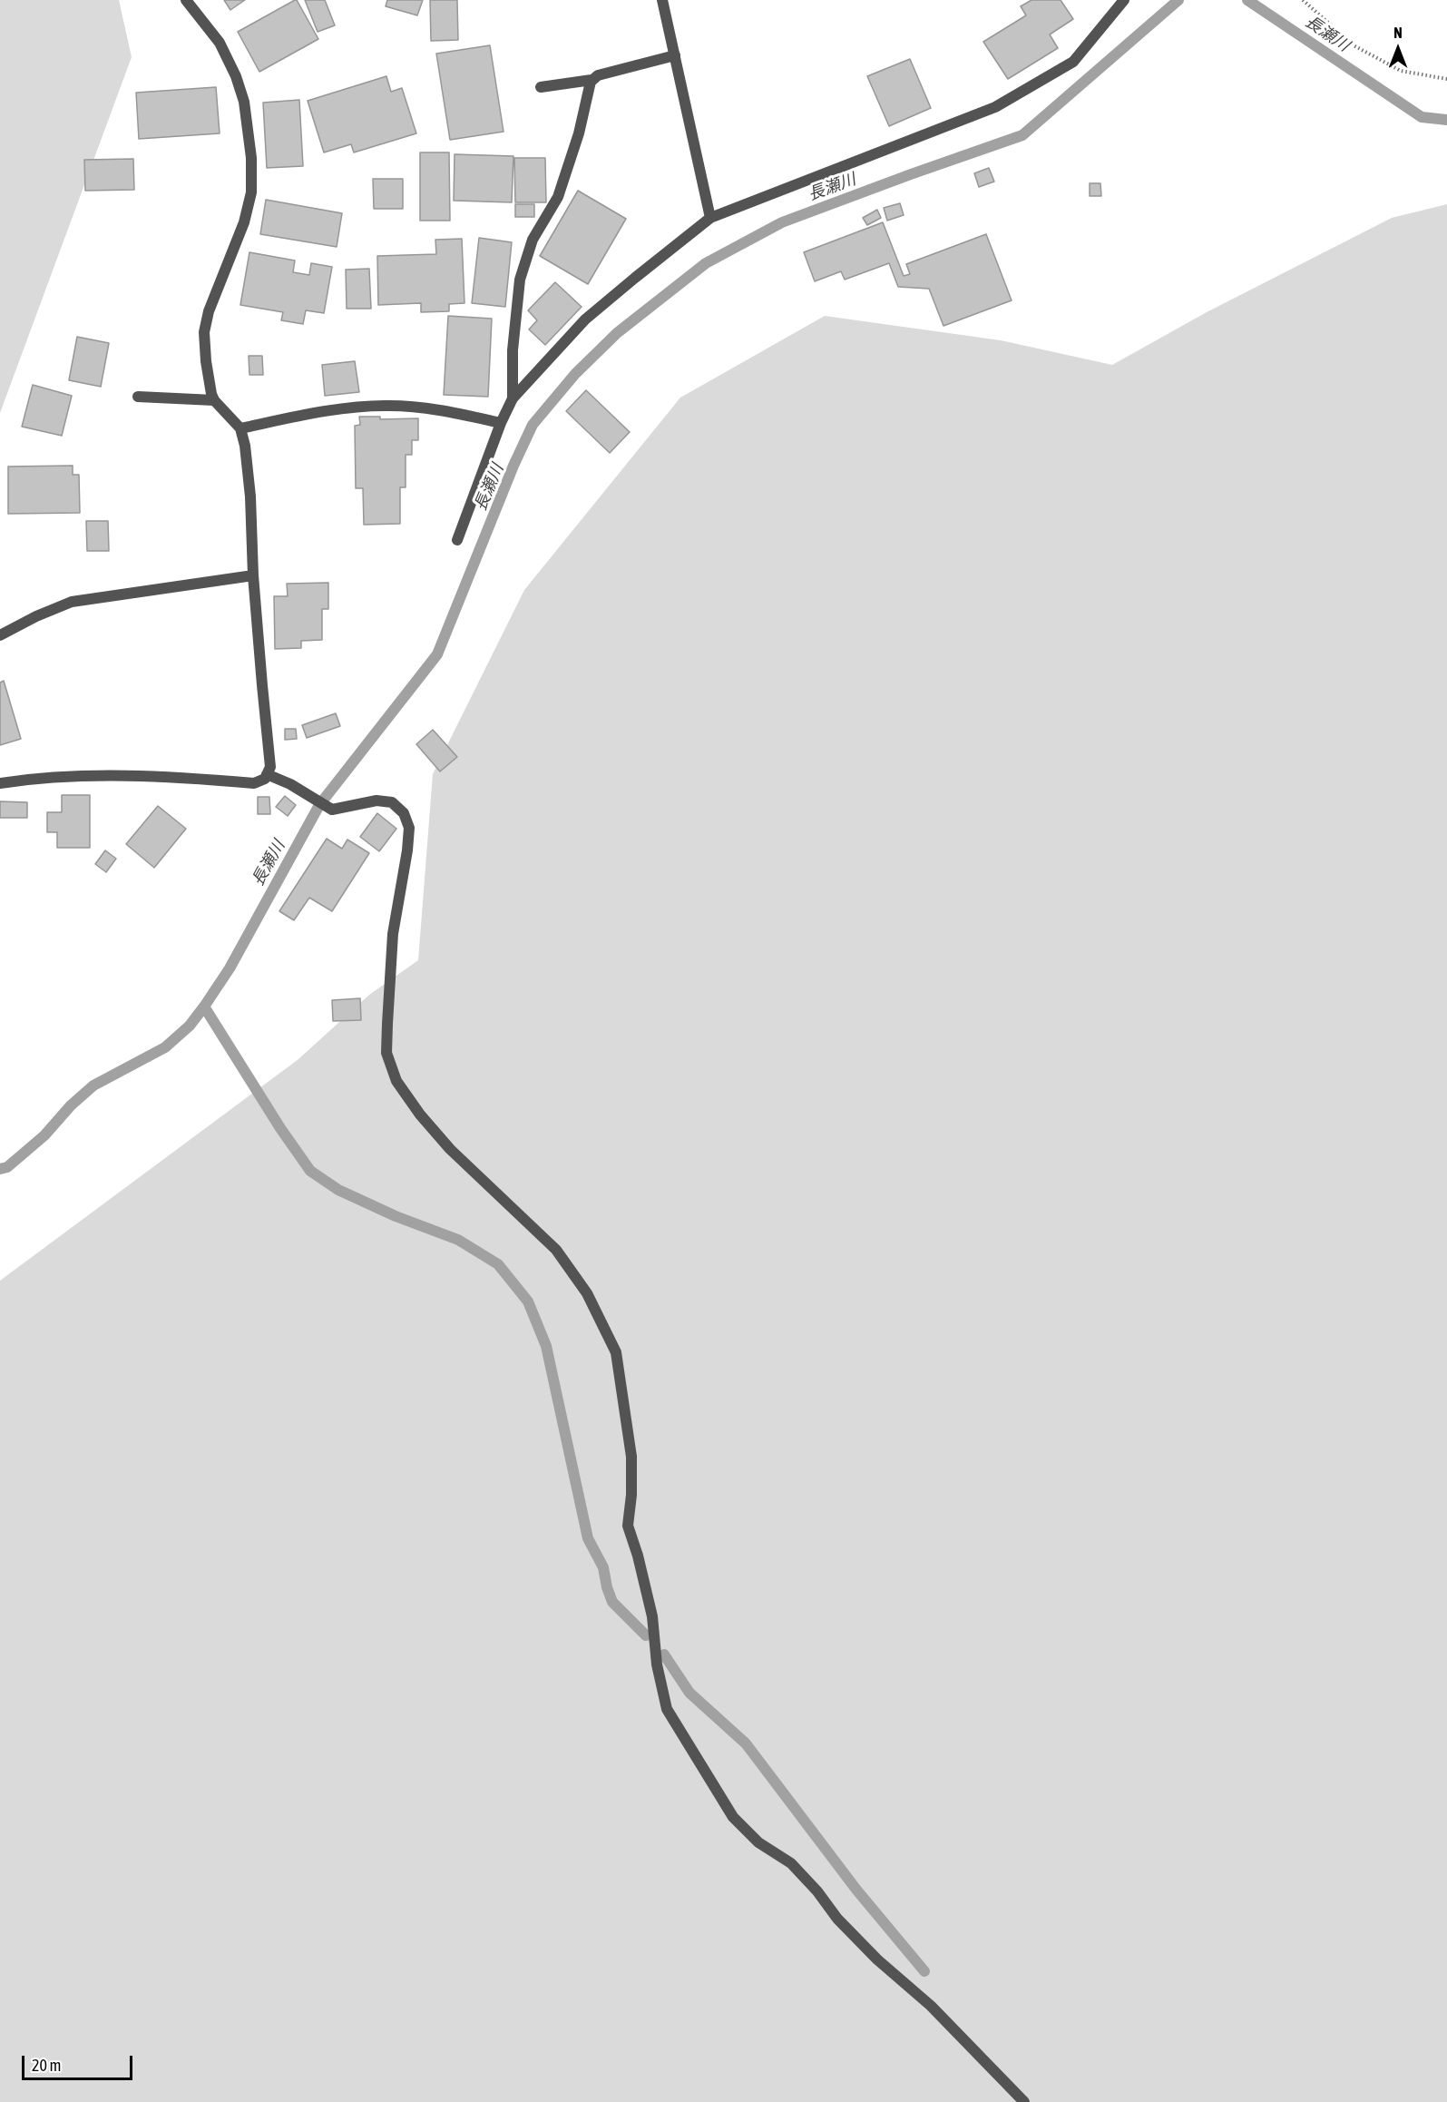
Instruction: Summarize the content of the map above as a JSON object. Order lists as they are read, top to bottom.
{
  "water": ["長瀬川"],
  "scale_bar": "20 m",
  "north": "top"
}
